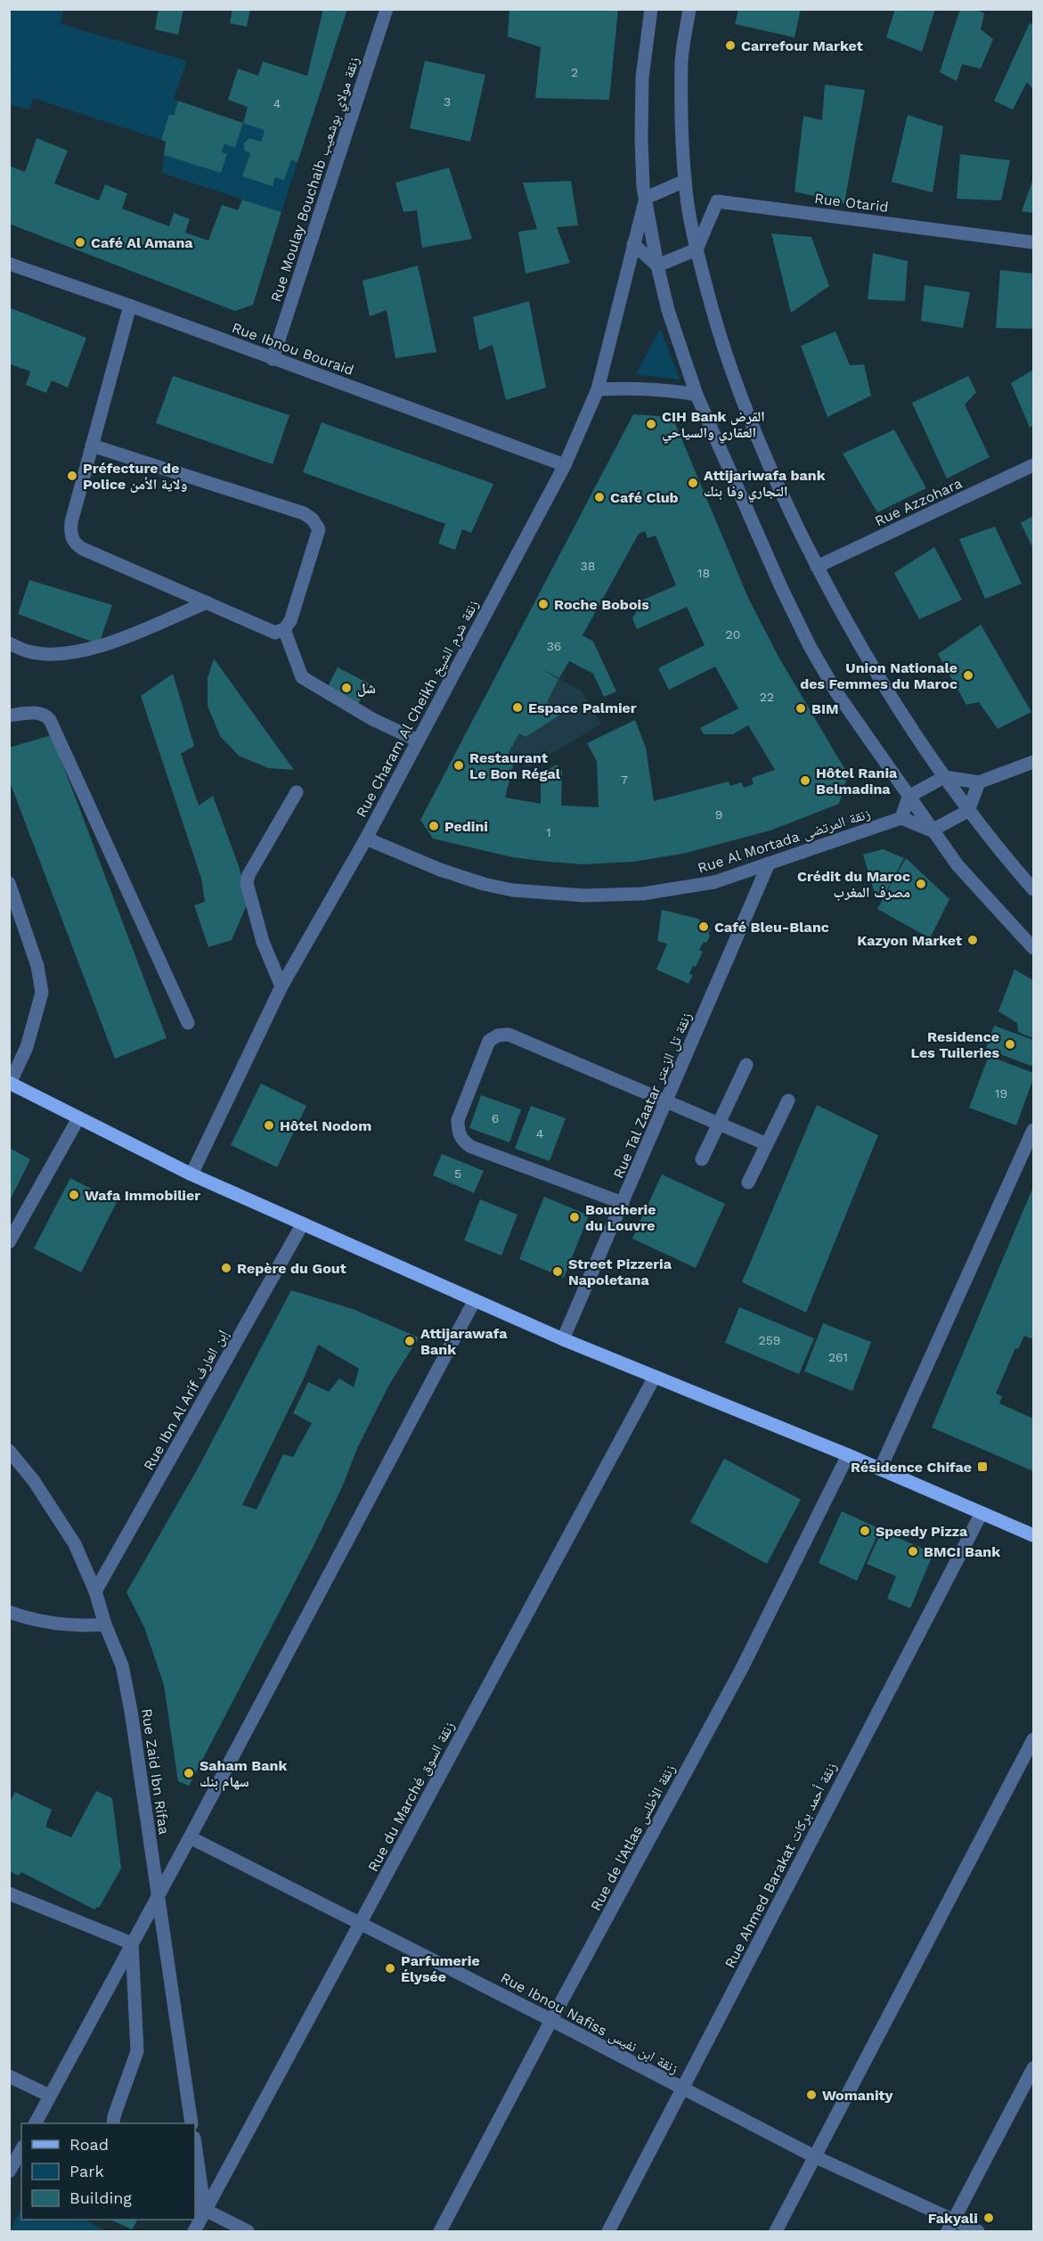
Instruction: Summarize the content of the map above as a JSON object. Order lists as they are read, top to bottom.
{
  "streets": {
    "street": [
      "Rue Moulay Bouchaib زنقة مولاي بوشعيب",
      "Rue Otarid",
      "Rue Ibnou Bouraid",
      "Rue Azzohara",
      "Rue Charam Al Cheikh زنقة شرم الشيخ",
      "Rue Al Mortada زنقة المرتضى",
      "Rue Tal Zaatar زنقة تل الزعتر",
      "Rue Ibn Al Arif إبن العارف",
      "Rue Zaid Ibn Rifaa",
      "Rue du Marché زنقة السوق",
      "Rue de l'Atlas زنقة الأطلس",
      "Rue Ahmed Barakat زنقة أحمد بركات",
      "Rue Ibnou Nafiss زنقة ابن نفيس"
    ]
  },
  "crossings": [
    ["Rue Moulay Bouchaib زنقة مولاي بوشعيب", "Rue Ibnou Bouraid"],
    ["Rue Ibnou Bouraid", "Rue Charam Al Cheikh زنقة شرم الشيخ"],
    ["Rue Charam Al Cheikh زنقة شرم الشيخ", "Rue Al Mortada زنقة المرتضى"],
    ["Rue Al Mortada زنقة المرتضى", "Rue Tal Zaatar زنقة تل الزعتر"],
    ["Rue Ibn Al Arif إبن العارف", "Rue Zaid Ibn Rifaa"],
    ["Rue du Marché زنقة السوق", "Rue Ibnou Nafiss زنقة ابن نفيس"],
    ["Rue de l'Atlas زنقة الأطلس", "Rue Ibnou Nafiss زنقة ابن نفيس"],
    ["Rue Ahmed Barakat زنقة أحمد بركات", "Rue Ibnou Nafiss زنقة ابن نفيس"]
  ],
  "places": {
    "other": [
      "Carrefour Market",
      "Café Al Amana",
      "CIH Bank القرض العقاري والسياحي",
      "Préfecture de Police ولاية الأمن",
      "Attijariwafa bank التجاري وفا بنك",
      "Café Club",
      "Roche Bobois",
      "Union Nationale des Femmes du Maroc",
      "شل",
      "Espace Palmier",
      "BIM",
      "Restaurant Le Bon Régal",
      "Hôtel Rania Belmadina",
      "Pedini",
      "Crédit du Maroc مصرف المغرب",
      "Café Bleu-Blanc",
      "Kazyon Market",
      "Residence Les Tuileries",
      "Hôtel Nodom",
      "Wafa Immobilier",
      "Boucherie du Louvre",
      "Repère du Gout",
      "Street Pizzeria Napoletana",
      "Attijarawafa Bank",
      "Speedy Pizza",
      "BMCI Bank",
      "Saham Bank سهام بنك",
      "Parfumerie Élysée",
      "Womanity",
      "Fakyali"
    ],
    "transit": ["Résidence Chifae"]
  },
  "house_numbers": [
    "2",
    "3",
    "4",
    "38",
    "18",
    "20",
    "36",
    "22",
    "7",
    "9",
    "1",
    "19",
    "6",
    "4",
    "5",
    "259",
    "261"
  ],
  "legend": ["Road", "Park", "Building"]
}
